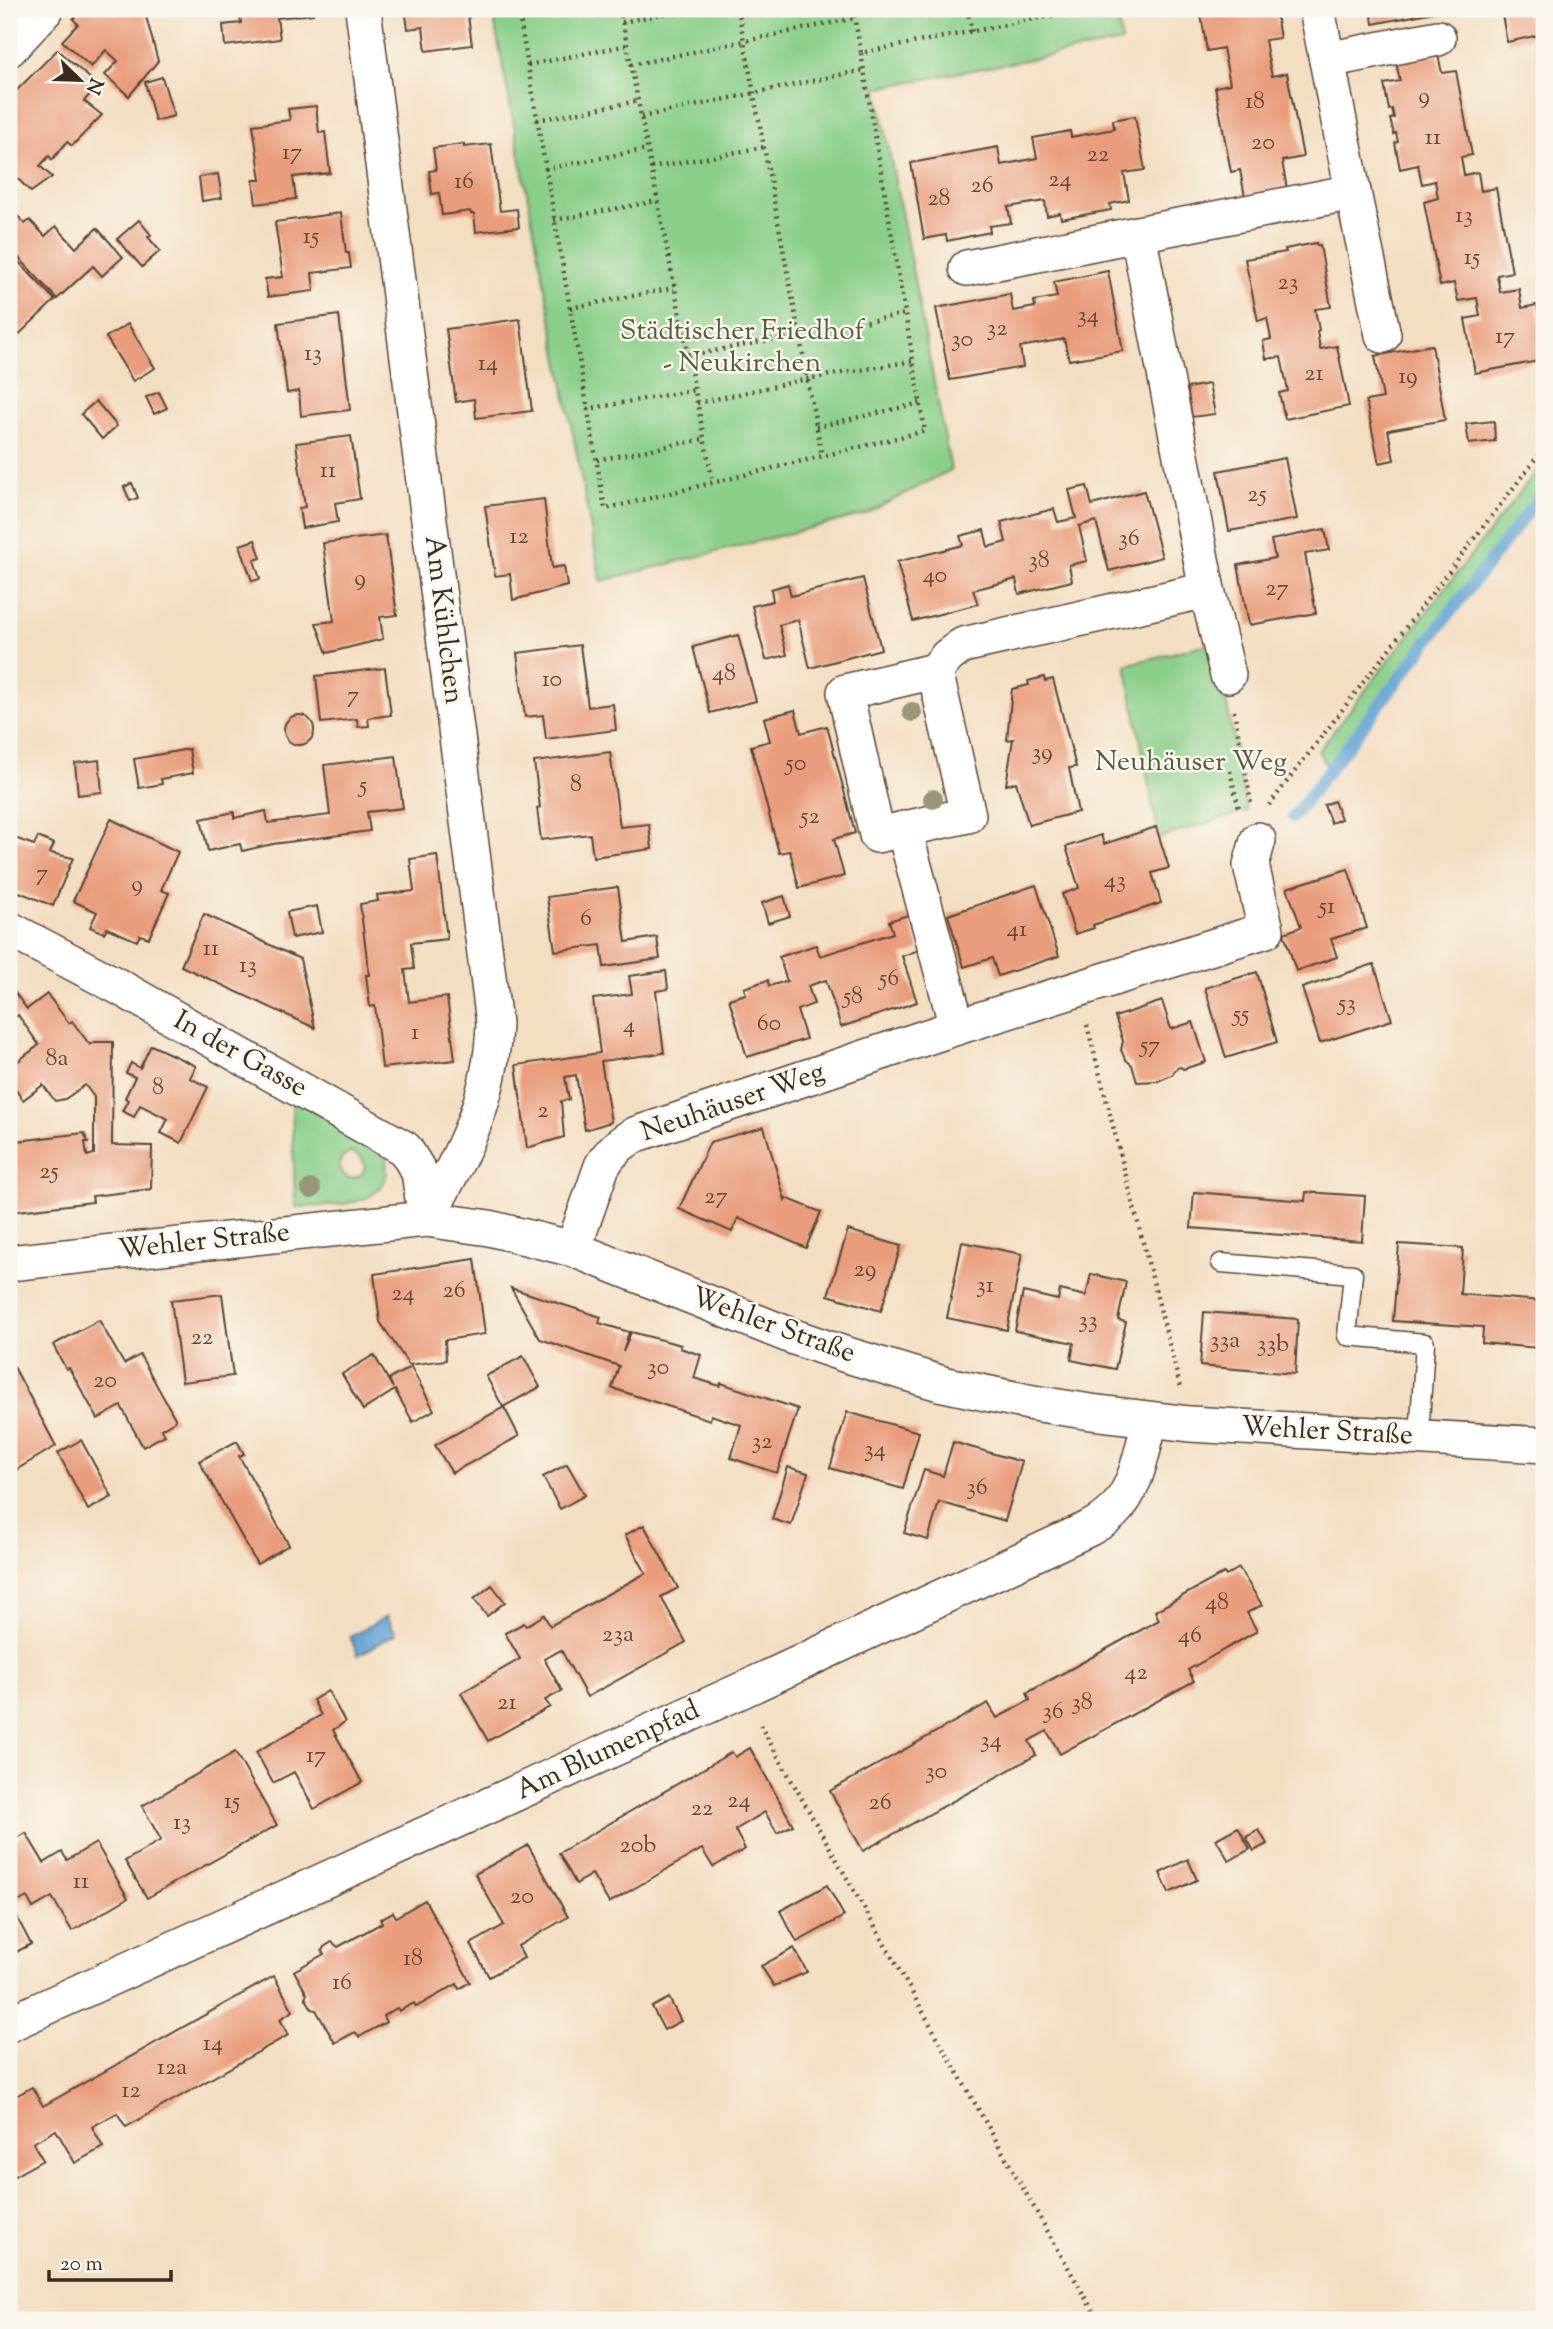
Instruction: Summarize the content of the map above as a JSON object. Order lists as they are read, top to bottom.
{
  "streets": {
    "street": [
      "Am Kühlchen",
      "In der Gasse",
      "Neuhäuser Weg",
      "Wehler Straße",
      "Am Blumenpfad"
    ]
  },
  "crossings": [
    ["Am Kühlchen", "In der Gasse"],
    ["Am Kühlchen", "Wehler Straße"],
    ["In der Gasse", "Wehler Straße"],
    ["Neuhäuser Weg", "Wehler Straße"],
    ["Wehler Straße", "Am Blumenpfad"]
  ],
  "parks": ["Städtischer Friedhof - Neukirchen", "Neuhäuser Weg"],
  "house_numbers": [
    "9",
    "18",
    "11",
    "20",
    "17",
    "22",
    "24",
    "16",
    "26",
    "28",
    "13",
    "15",
    "15",
    "23",
    "34",
    "32",
    "17",
    "30",
    "13",
    "14",
    "21",
    "19",
    "11",
    "25",
    "12",
    "36",
    "38",
    "40",
    "9",
    "27",
    "48",
    "10",
    "7",
    "39",
    "50",
    "8",
    "5",
    "52",
    "7",
    "43",
    "9",
    "51",
    "6",
    "41",
    "11",
    "13",
    "56",
    "58",
    "53",
    "55",
    "60",
    "4",
    "1",
    "57",
    "8a",
    "8",
    "2",
    "25",
    "27",
    "29",
    "31",
    "26",
    "24",
    "33",
    "22",
    "33a",
    "33b",
    "30",
    "20",
    "32",
    "34",
    "36",
    "48",
    "23a",
    "46",
    "42",
    "21",
    "38",
    "36",
    "34",
    "17",
    "30",
    "24",
    "15",
    "26",
    "22",
    "13",
    "20b",
    "11",
    "20",
    "18",
    "16",
    "14",
    "12a",
    "12"
  ],
  "scale_bar": "20 m",
  "north": "bottom right"
}
